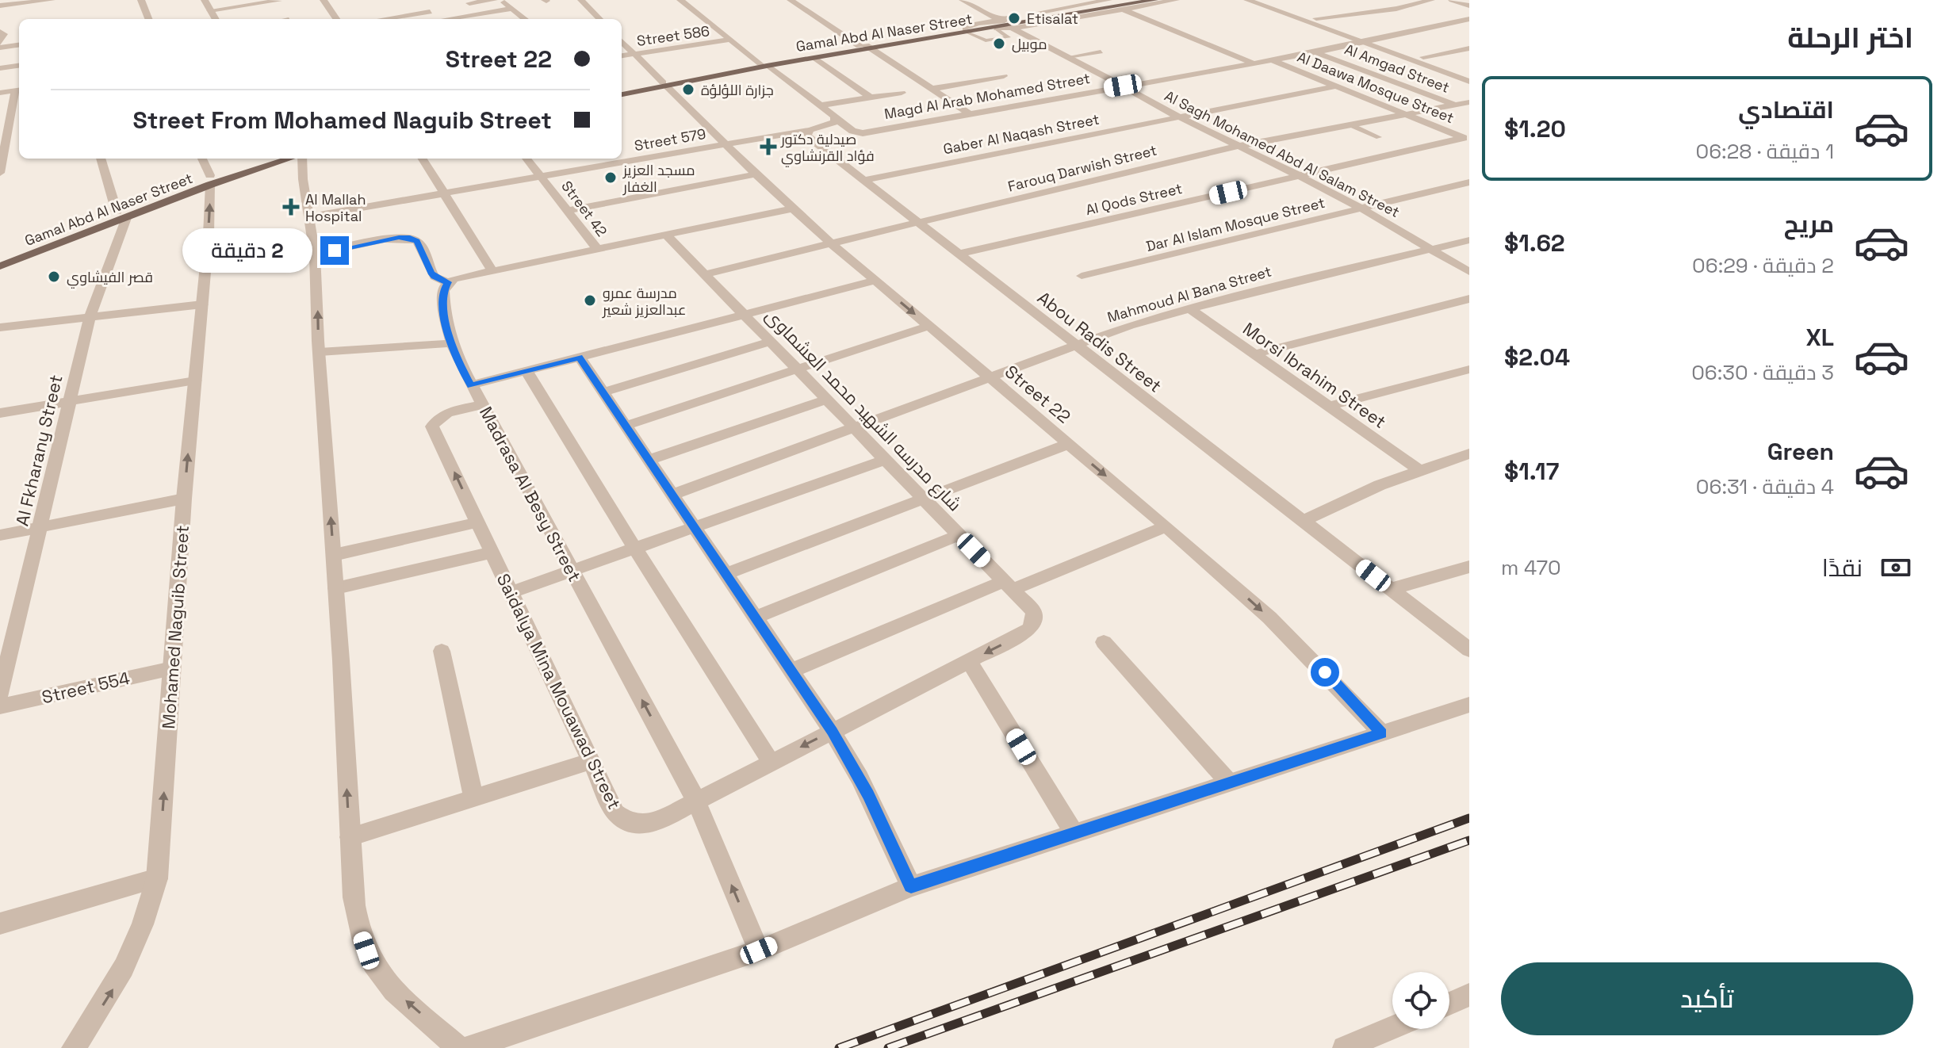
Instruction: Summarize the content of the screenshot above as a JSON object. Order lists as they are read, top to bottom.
{
  "streets": {
    "main road": ["Gamal Abd Al Naser Street"],
    "street": [
      "Street 586",
      "Al Amgad Street",
      "Al Daawa Mosque Street",
      "Magd Al Arab Mohamed Street",
      "Gaber Al Naqash Street",
      "Street 579",
      "Al Sagh Mohamed Abd Al Salam Street",
      "Farouq Darwish Street",
      "Al Qods Street",
      "Street 42",
      "Dar Al Islam Mosque Street",
      "Mahmoud Al Bana Street",
      "Abou Radis Street",
      "Morsi Ibrahim Street",
      "Street 22",
      "شارع مدرسه الشهيد محمد العشماوى",
      "Al Fkharany Street",
      "Madrasa Al Besy Street",
      "Mohamed Naguib Street",
      "Street 554",
      "Saidalya Mina Mouawad Street"
    ]
  },
  "crossings": [
    ["Gamal Abd Al Naser Street", "Al Sagh Mohamed Abd Al Salam Street"],
    ["Gamal Abd Al Naser Street", "Street 22"],
    ["Gamal Abd Al Naser Street", "Al Fkharany Street"],
    ["Gamal Abd Al Naser Street", "Mohamed Naguib Street"],
    ["Street 586", "Street 22"],
    ["Al Amgad Street", "Magd Al Arab Mohamed Street"],
    ["Al Amgad Street", "Farouq Darwish Street"],
    ["Al Daawa Mosque Street", "Magd Al Arab Mohamed Street"],
    ["Al Daawa Mosque Street", "Gaber Al Naqash Street"],
    ["Al Daawa Mosque Street", "Farouq Darwish Street"],
    ["Al Daawa Mosque Street", "Al Qods Street"],
    ["Magd Al Arab Mohamed Street", "Al Sagh Mohamed Abd Al Salam Street"],
    ["Gaber Al Naqash Street", "Al Sagh Mohamed Abd Al Salam Street"],
    ["Gaber Al Naqash Street", "Abou Radis Street"],
    ["Street 579", "Street 42"],
    ["Street 579", "Abou Radis Street"],
    ["Street 579", "Street 22"],
    ["Al Sagh Mohamed Abd Al Salam Street", "Farouq Darwish Street"],
    ["Al Sagh Mohamed Abd Al Salam Street", "Al Qods Street"],
    ["Al Sagh Mohamed Abd Al Salam Street", "Dar Al Islam Mosque Street"],
    ["Al Sagh Mohamed Abd Al Salam Street", "Mahmoud Al Bana Street"],
    ["Farouq Darwish Street", "Abou Radis Street"],
    ["Farouq Darwish Street", "Street 22"],
    ["Farouq Darwish Street", "شارع مدرسه الشهيد محمد العشماوى"],
    ["Al Qods Street", "Abou Radis Street"],
    ["Mahmoud Al Bana Street", "Abou Radis Street"],
    ["Mahmoud Al Bana Street", "Morsi Ibrahim Street"],
    ["Mahmoud Al Bana Street", "Street 22"],
    ["Mahmoud Al Bana Street", "شارع مدرسه الشهيد محمد العشماوى"],
    ["شارع مدرسه الشهيد محمد العشماوى", "Saidalya Mina Mouawad Street"],
    ["Madrasa Al Besy Street", "Saidalya Mina Mouawad Street"],
    ["Mohamed Naguib Street", "Street 554"]
  ],
  "one_way": ["Street 22"],
  "places": {
    "other": [
      "Etisalat",
      "موبيل",
      "جزارة اللؤلؤة",
      "مسجد العزيز الغفار",
      "قصر الفيشاوي",
      "مدرسة عمرو عبدالعزيز شعير"
    ],
    "health": ["صيدلية دكتور فؤاد القرنشاوي", "Al Mallah Hospital"]
  },
  "page": {
    "heading": "اختر الرحلة",
    "banner": ["Street 22", "Street From Mohamed Naguib Street"],
    "list": [
      {
        "name": "اقتصادي",
        "note": "1 دقيقة · 06:28",
        "value": "$1.20"
      },
      {
        "name": "مريح",
        "note": "2 دقيقة · 06:29",
        "value": "$1.62"
      },
      {
        "name": "XL",
        "note": "3 دقيقة · 06:30",
        "value": "$2.04"
      },
      {
        "name": "Green",
        "note": "4 دقيقة · 06:31",
        "value": "$1.17"
      }
    ],
    "bubble": "2 دقيقة",
    "pay": ["نقدًا", "470 m"],
    "buttons": "تأكيد"
  }
}
